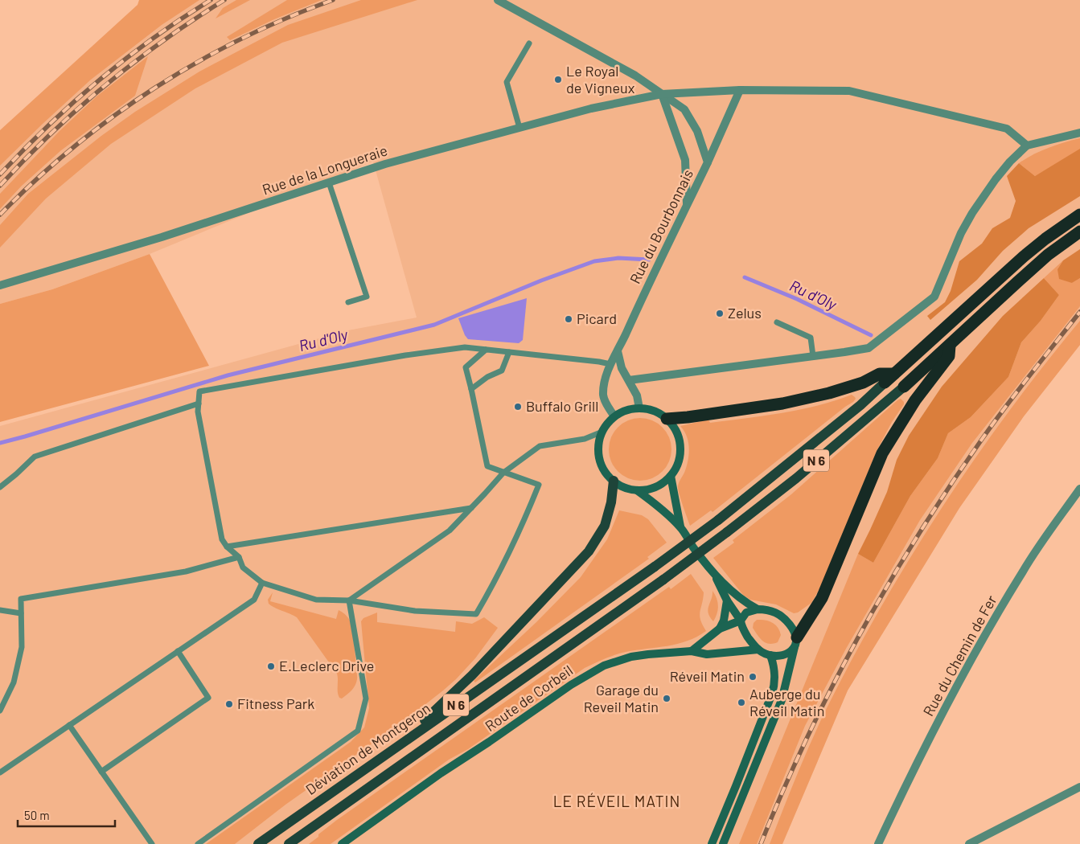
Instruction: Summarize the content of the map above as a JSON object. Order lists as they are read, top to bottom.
{
  "streets": {
    "highway": ["N 6"],
    "main road": ["Route de Corbeil", "Déviation de Montgeron"],
    "street": ["Rue de la Longueraie", "Rue du Bourbonnais", "Rue du Chemin de Fer"]
  },
  "crossings": [
    ["Rue de la Longueraie", "Rue du Bourbonnais"],
    ["N 6", "Déviation de Montgeron"]
  ],
  "districts": ["LE RÉVEIL MATIN"],
  "water": ["Ru d'Oly"],
  "places": [
    "Le Royal de Vigneux",
    "Zelus",
    "Picard",
    "Buffalo Grill",
    "E.Leclerc Drive",
    "Réveil Matin",
    "Garage du Reveil Matin",
    "Auberge du Réveil Matin",
    "Fitness Park"
  ],
  "scale_bar": "50 m"
}
